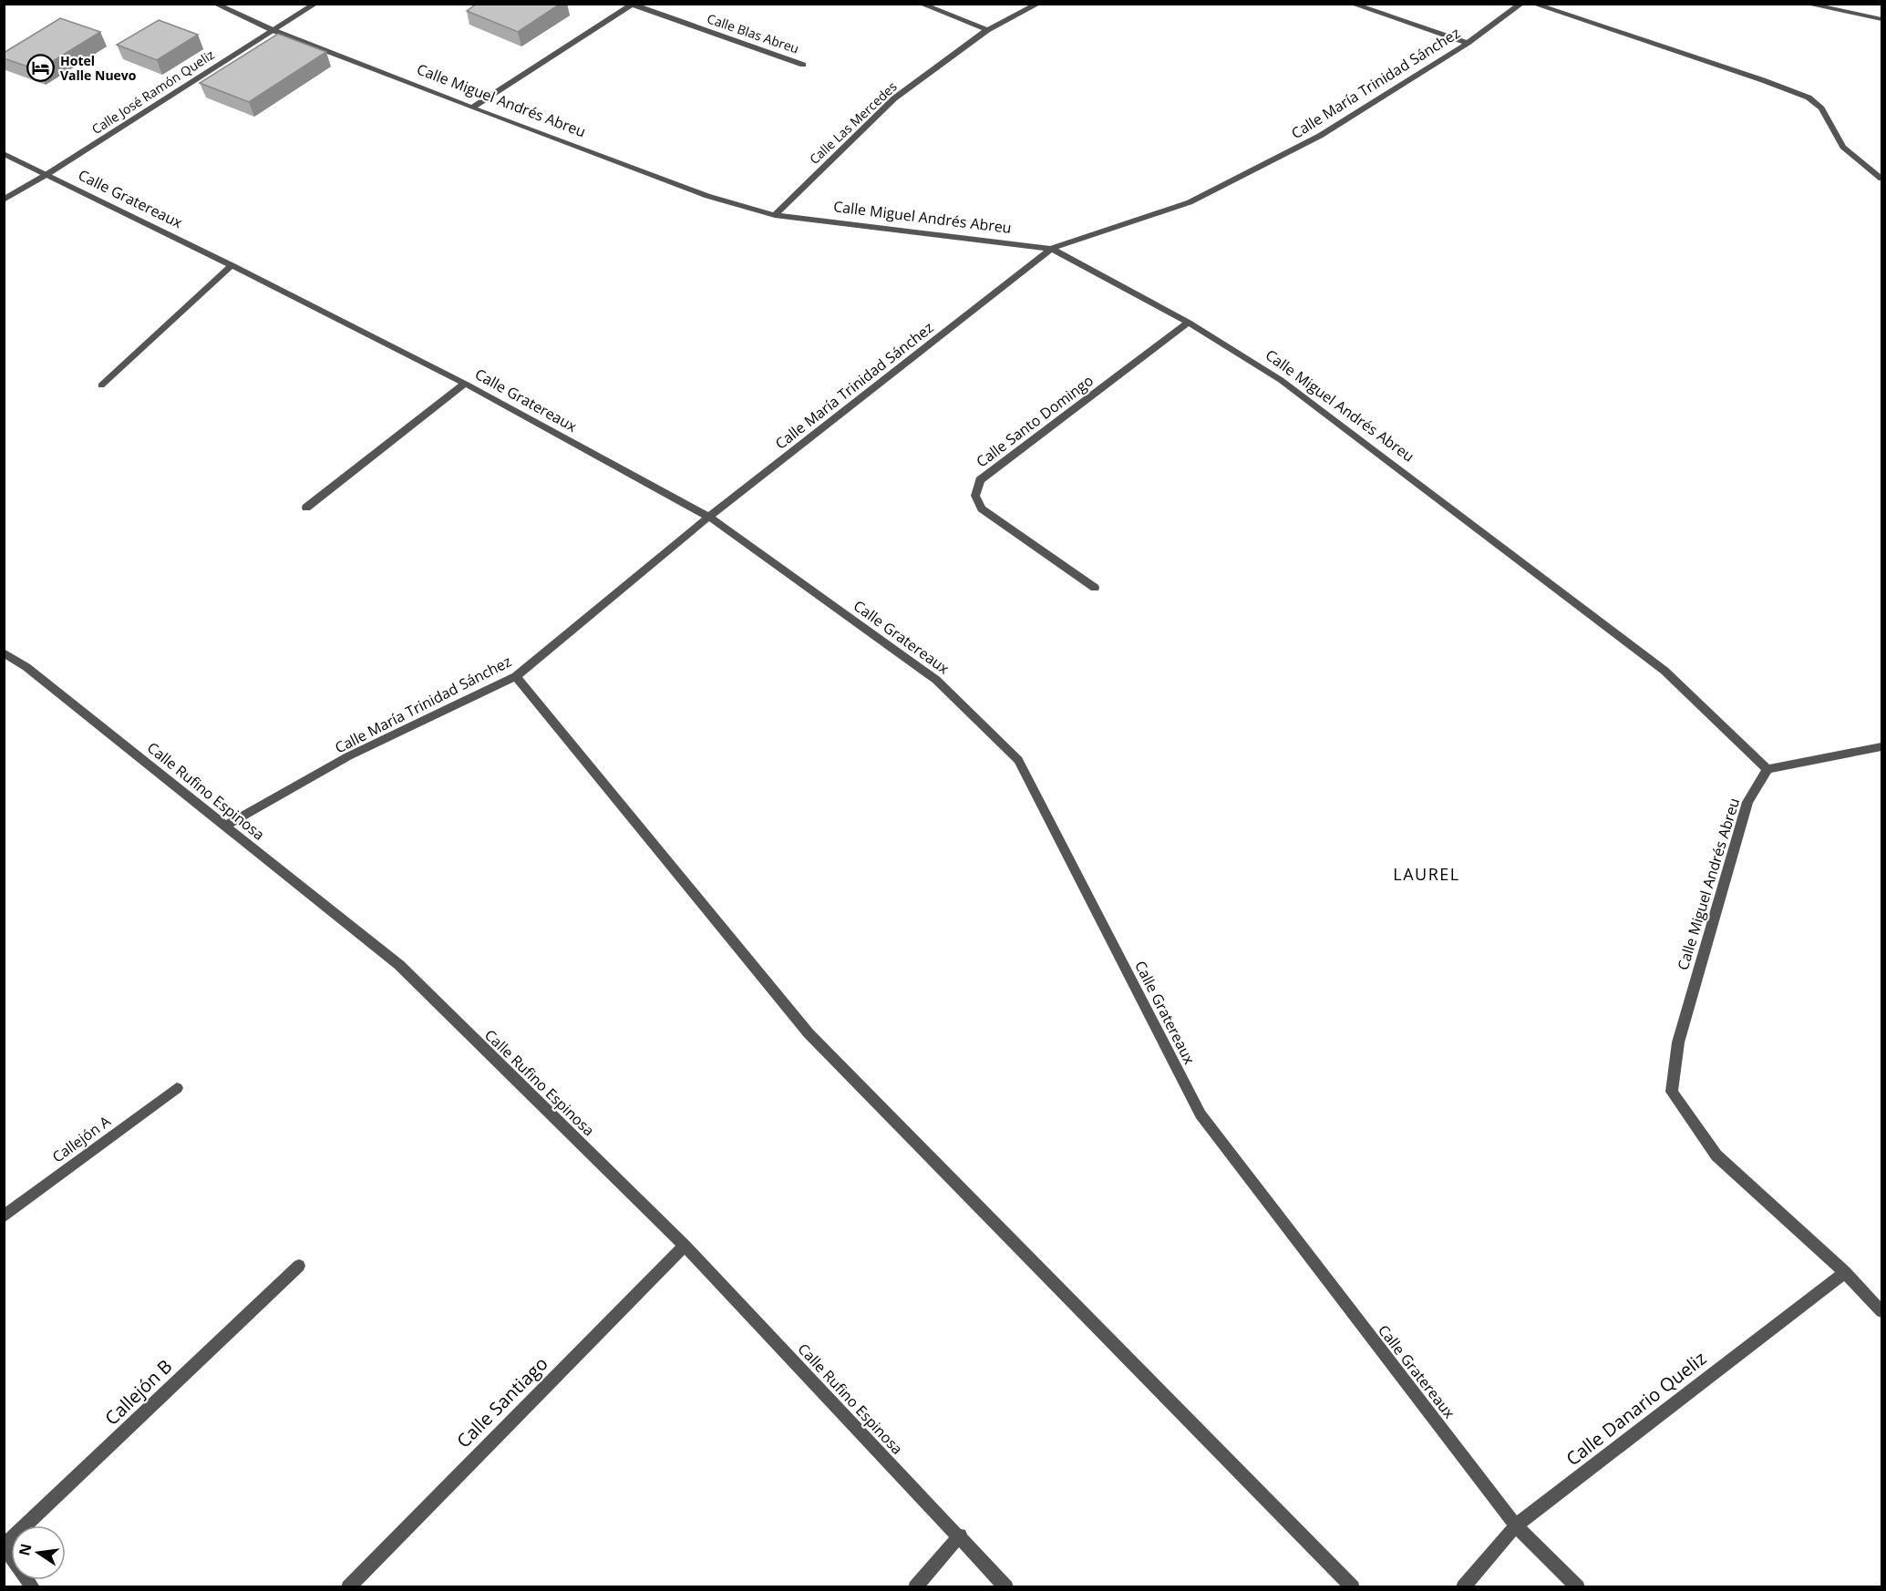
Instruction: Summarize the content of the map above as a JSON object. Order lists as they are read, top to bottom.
{
  "streets": {
    "street": [
      "Calle Blas Abreu",
      "Calle María Trinidad Sánchez",
      "Calle José Ramón Queliz",
      "Calle Miguel Andrés Abreu",
      "Calle Las Mercedes",
      "Calle Gratereaux",
      "Calle Santo Domingo",
      "Calle Rufino Espinosa",
      "Callejón A",
      "Callejón B",
      "Calle Santiago",
      "Calle Danario Queliz"
    ]
  },
  "crossings": [
    ["Calle María Trinidad Sánchez", "Calle Miguel Andrés Abreu"],
    ["Calle María Trinidad Sánchez", "Calle Gratereaux"],
    ["Calle María Trinidad Sánchez", "Calle Rufino Espinosa"],
    ["Calle José Ramón Queliz", "Calle Miguel Andrés Abreu"],
    ["Calle José Ramón Queliz", "Calle Gratereaux"],
    ["Calle Miguel Andrés Abreu", "Calle Las Mercedes"],
    ["Calle Miguel Andrés Abreu", "Calle Santo Domingo"],
    ["Calle Miguel Andrés Abreu", "Calle Danario Queliz"],
    ["Calle Gratereaux", "Calle Danario Queliz"],
    ["Calle Rufino Espinosa", "Calle Santiago"]
  ],
  "districts": ["LAUREL"],
  "places": {
    "hotel": ["Hotel Valle Nuevo"]
  },
  "north": "left"
}
